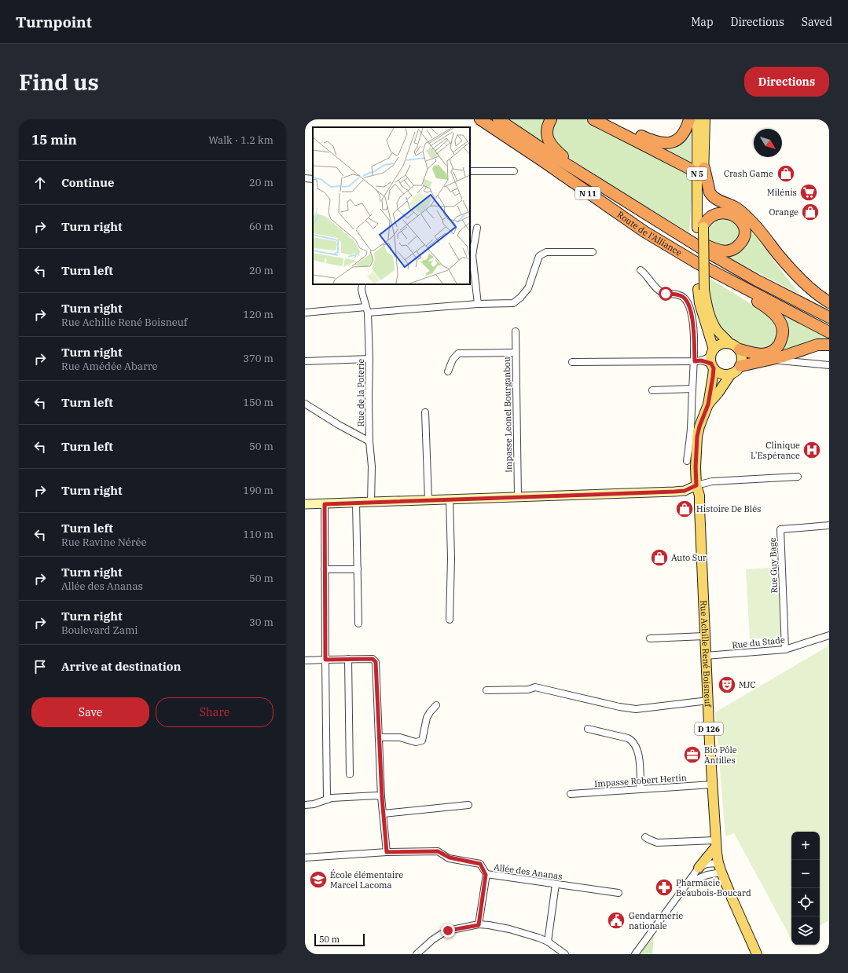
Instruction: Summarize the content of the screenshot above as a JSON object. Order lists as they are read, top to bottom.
{
  "streets": {
    "highway": ["N 11", "Route de l'Alliance"],
    "main road": ["N 5", "Rue Achille René Boisneuf", "D 126"],
    "street": [
      "Rue de la Poterie",
      "Impasse Leonel Bourganbou",
      "Rue Guy Bage",
      "Rue du Stade",
      "Impasse Robert Hertin",
      "Allée des Ananas"
    ]
  },
  "crossings": [
    ["N 5", "Rue Achille René Boisneuf"],
    ["Rue Guy Bage", "Rue du Stade"],
    ["Rue du Stade", "Rue Achille René Boisneuf"],
    ["Rue Achille René Boisneuf", "Impasse Robert Hertin"]
  ],
  "places": {
    "shop": [
      "Crash Game",
      "Orange",
      "Histoire De Blés",
      "Auto Sur"
    ],
    "supermarket": ["Milénis"],
    "hospital": ["Clinique L'Espérance"],
    "theatre": ["MJC"],
    "office": ["Bio Pôle Antilles"],
    "school or university": ["École élémentaire Marcel Lacoma"],
    "pharmacy": ["Pharmacie Beaubois-Boucard"],
    "public building": ["Gendarmerie nationale"]
  },
  "scale_bar": "50 m",
  "north": "bottom right",
  "page": {
    "header": "Turnpoint",
    "nav": ["Map", "Directions", "Saved"],
    "buttons": [
      "Directions",
      ["Save", "Share"]
    ],
    "title": "Find us",
    "heading": ["15 min", "Walk · 1.2 km"],
    "list": [
      ["Continue", "20 m"],
      ["Turn right", "60 m"],
      ["Turn left", "20 m"],
      ["Turn right", "Rue Achille René Boisneuf", "120 m"],
      ["Turn right", "Rue Amédée Abarre", "370 m"],
      ["Turn left", "150 m"],
      ["Turn left", "50 m"],
      ["Turn right", "190 m"],
      ["Turn left", "Rue Ravine Nérée", "110 m"],
      ["Turn right", "Allée des Ananas", "50 m"],
      ["Turn right", "Boulevard Zami", "30 m"],
      "Arrive at destination"
    ],
    "map_buttons": ["+", "−"],
    "scale": "50 m"
  }
}
